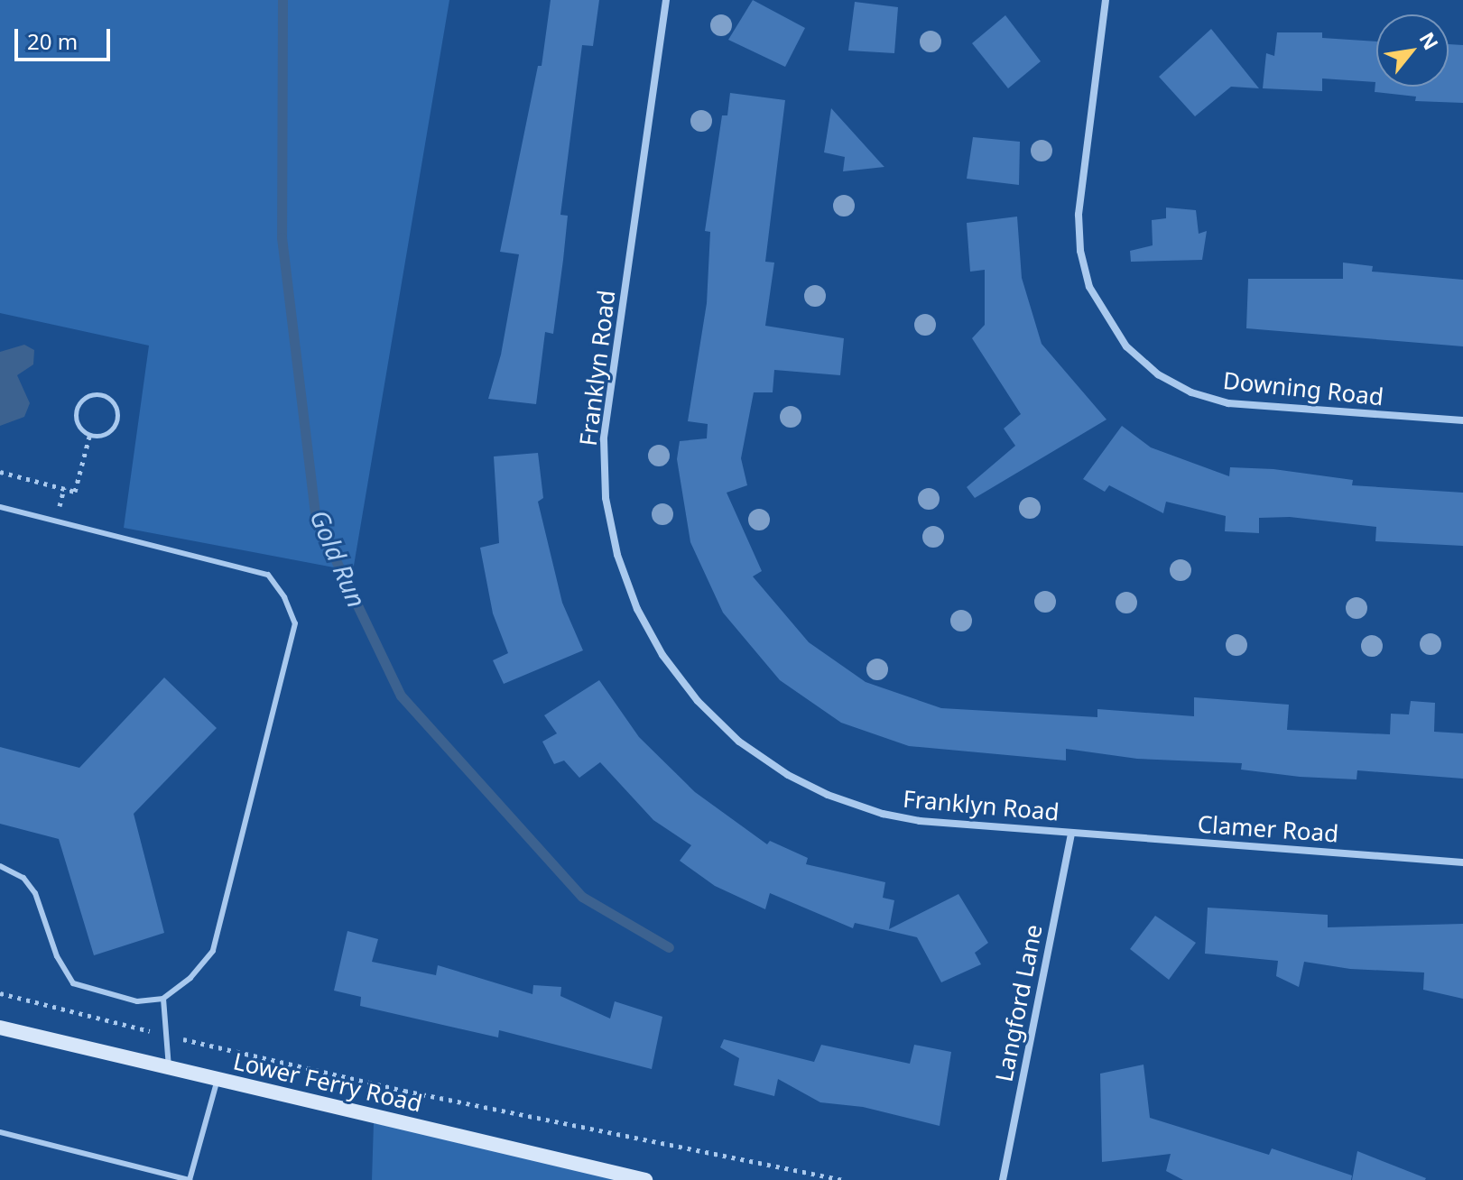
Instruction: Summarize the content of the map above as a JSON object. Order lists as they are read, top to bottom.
{
  "streets": {
    "street": [
      "Franklyn Road",
      "Downing Road",
      "Clamer Road",
      "Langford Lane",
      "Lower Ferry Road"
    ]
  },
  "crossings": [
    ["Franklyn Road", "Clamer Road"],
    ["Franklyn Road", "Langford Lane"],
    ["Clamer Road", "Langford Lane"]
  ],
  "water": ["Gold Run"],
  "scale_bar": "20 m",
  "north": "top right"
}
